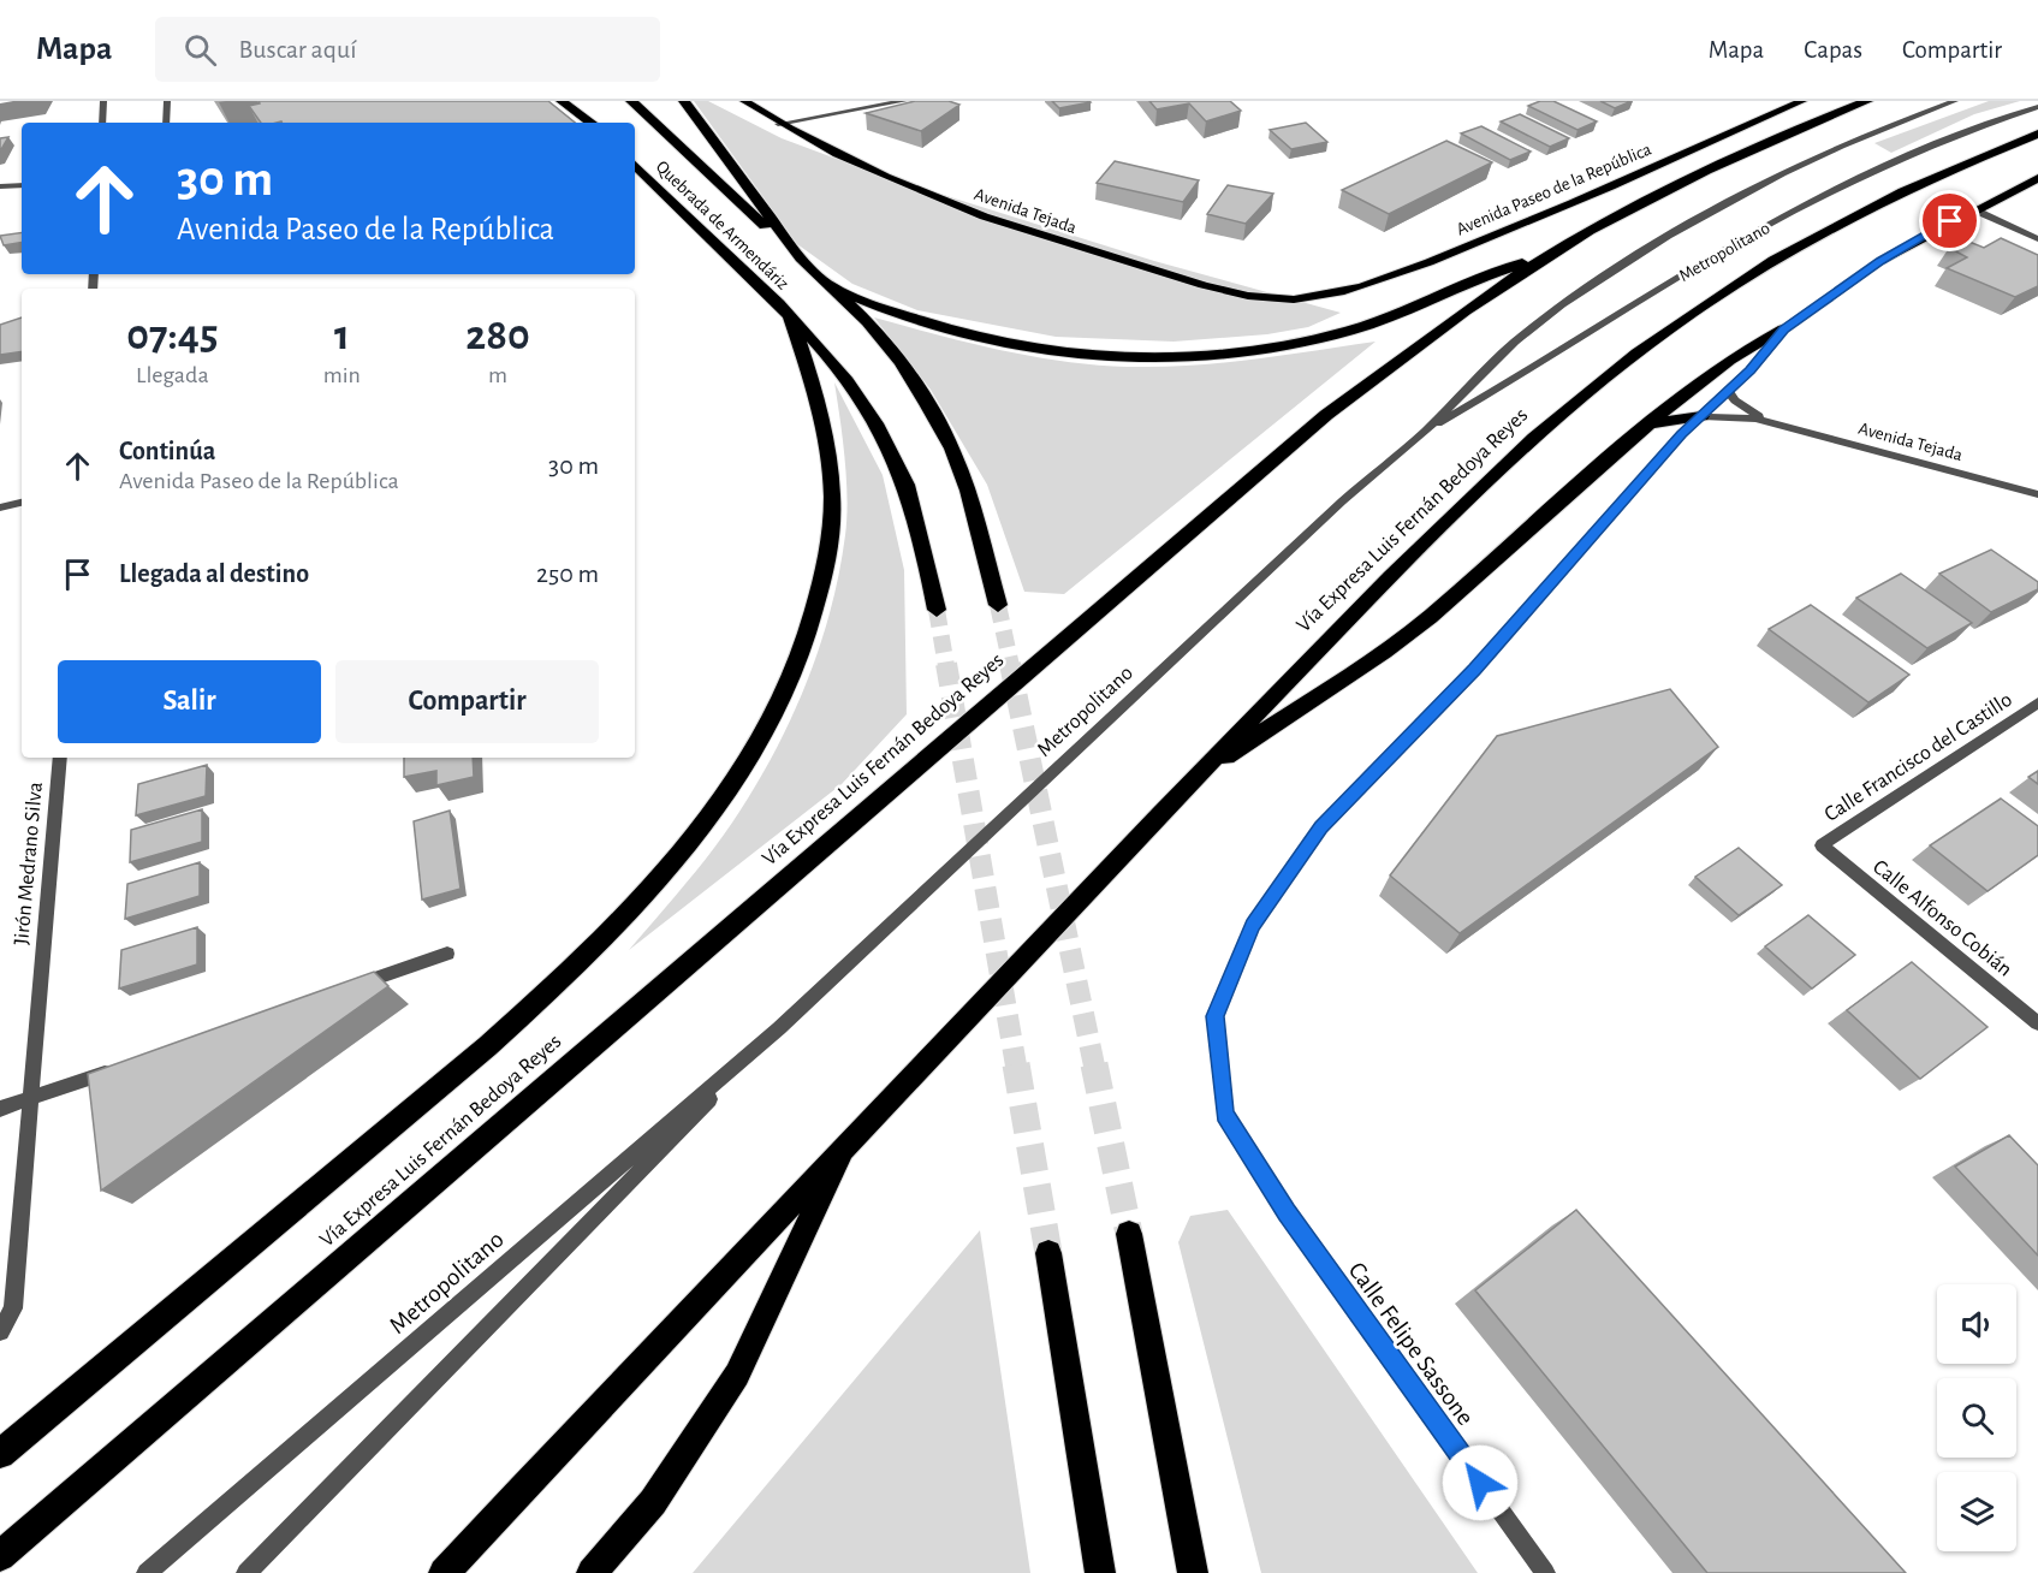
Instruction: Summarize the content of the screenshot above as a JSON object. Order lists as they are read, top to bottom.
{
  "streets": {
    "highway": ["Quebrada de Armendáriz", "Vía Expresa Luis Fernán Bedoya Reyes"],
    "main road": ["Avenida Paseo de la República", "Avenida Tejada"],
    "street": [
      "Metropolitano",
      "Calle Francisco del Castillo",
      "Jirón Medrano Silva",
      "Calle Alfonso Cobián",
      "Calle Felipe Sassone"
    ]
  },
  "crossings": [
    ["Avenida Paseo de la República", "Avenida Tejada"],
    ["Avenida Tejada", "Calle Felipe Sassone"],
    ["Calle Francisco del Castillo", "Calle Alfonso Cobián"]
  ],
  "page": {
    "header": "Mapa",
    "search": "Buscar aquí",
    "nav": ["Mapa", "Capas", "Compartir"],
    "turn": ["30 m", "Avenida Paseo de la República"],
    "eta": [
      "07:45",
      "Llegada",
      "1",
      "min",
      "280",
      "m"
    ],
    "list": [
      {
        "name": "Continúa",
        "note": "Avenida Paseo de la República",
        "value": "30 m"
      },
      {
        "name": "Llegada al destino",
        "value": "250 m"
      }
    ],
    "buttons": ["Salir", "Compartir"]
  }
}
